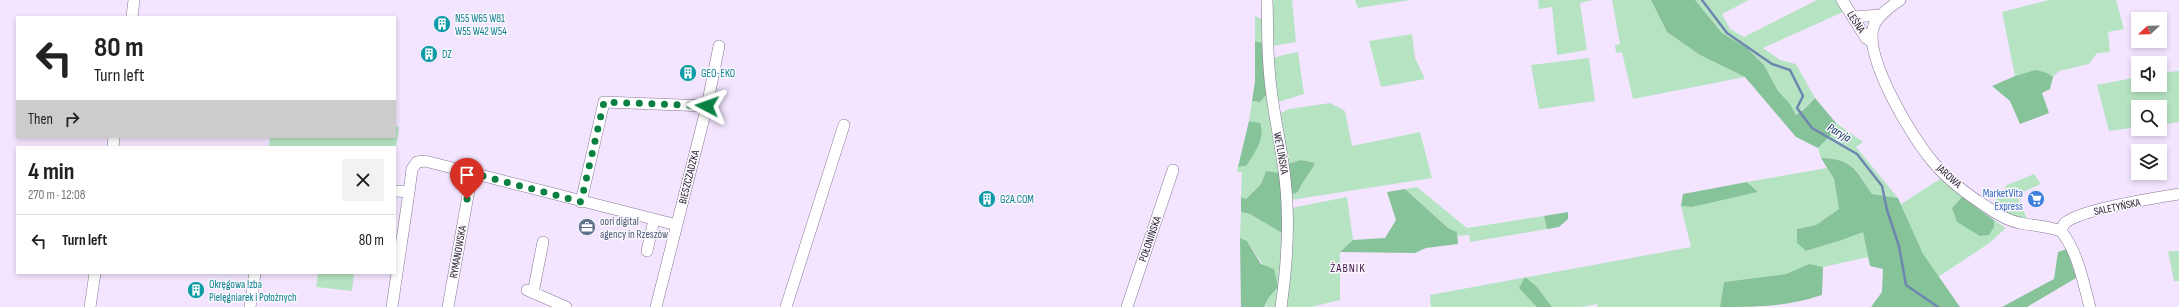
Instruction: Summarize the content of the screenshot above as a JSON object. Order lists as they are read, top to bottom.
{
  "streets": {
    "street": [
      "LEŚNA",
      "WETLIŃSKA",
      "JAROWA",
      "BIESZCZADZKA",
      "SALETYŃSKA",
      "POŁONIŃSKA",
      "RYMANOWSKA"
    ]
  },
  "crossings": [
    ["LEŚNA", "JAROWA"],
    ["JAROWA", "SALETYŃSKA"]
  ],
  "districts": ["ŻABNIK"],
  "water": ["Paryja"],
  "places": {
    "building": [
      "N55 W65 W81 W55 W42 W54",
      "DZ",
      "GEO-EKO",
      "G2A.COM",
      "Okręgowa Izba Pielęgniarek i Położnych"
    ],
    "supermarket": ["MarketVita Express"],
    "office": ["oori digital agency in Rzeszów"]
  },
  "north": "left",
  "page": {
    "turn": ["80 m", "Turn left"],
    "then": "Then",
    "heading": ["4 min", "270 m · 12:08"],
    "list": [
      {
        "name": "Turn left",
        "value": "80 m"
      }
    ]
  }
}
